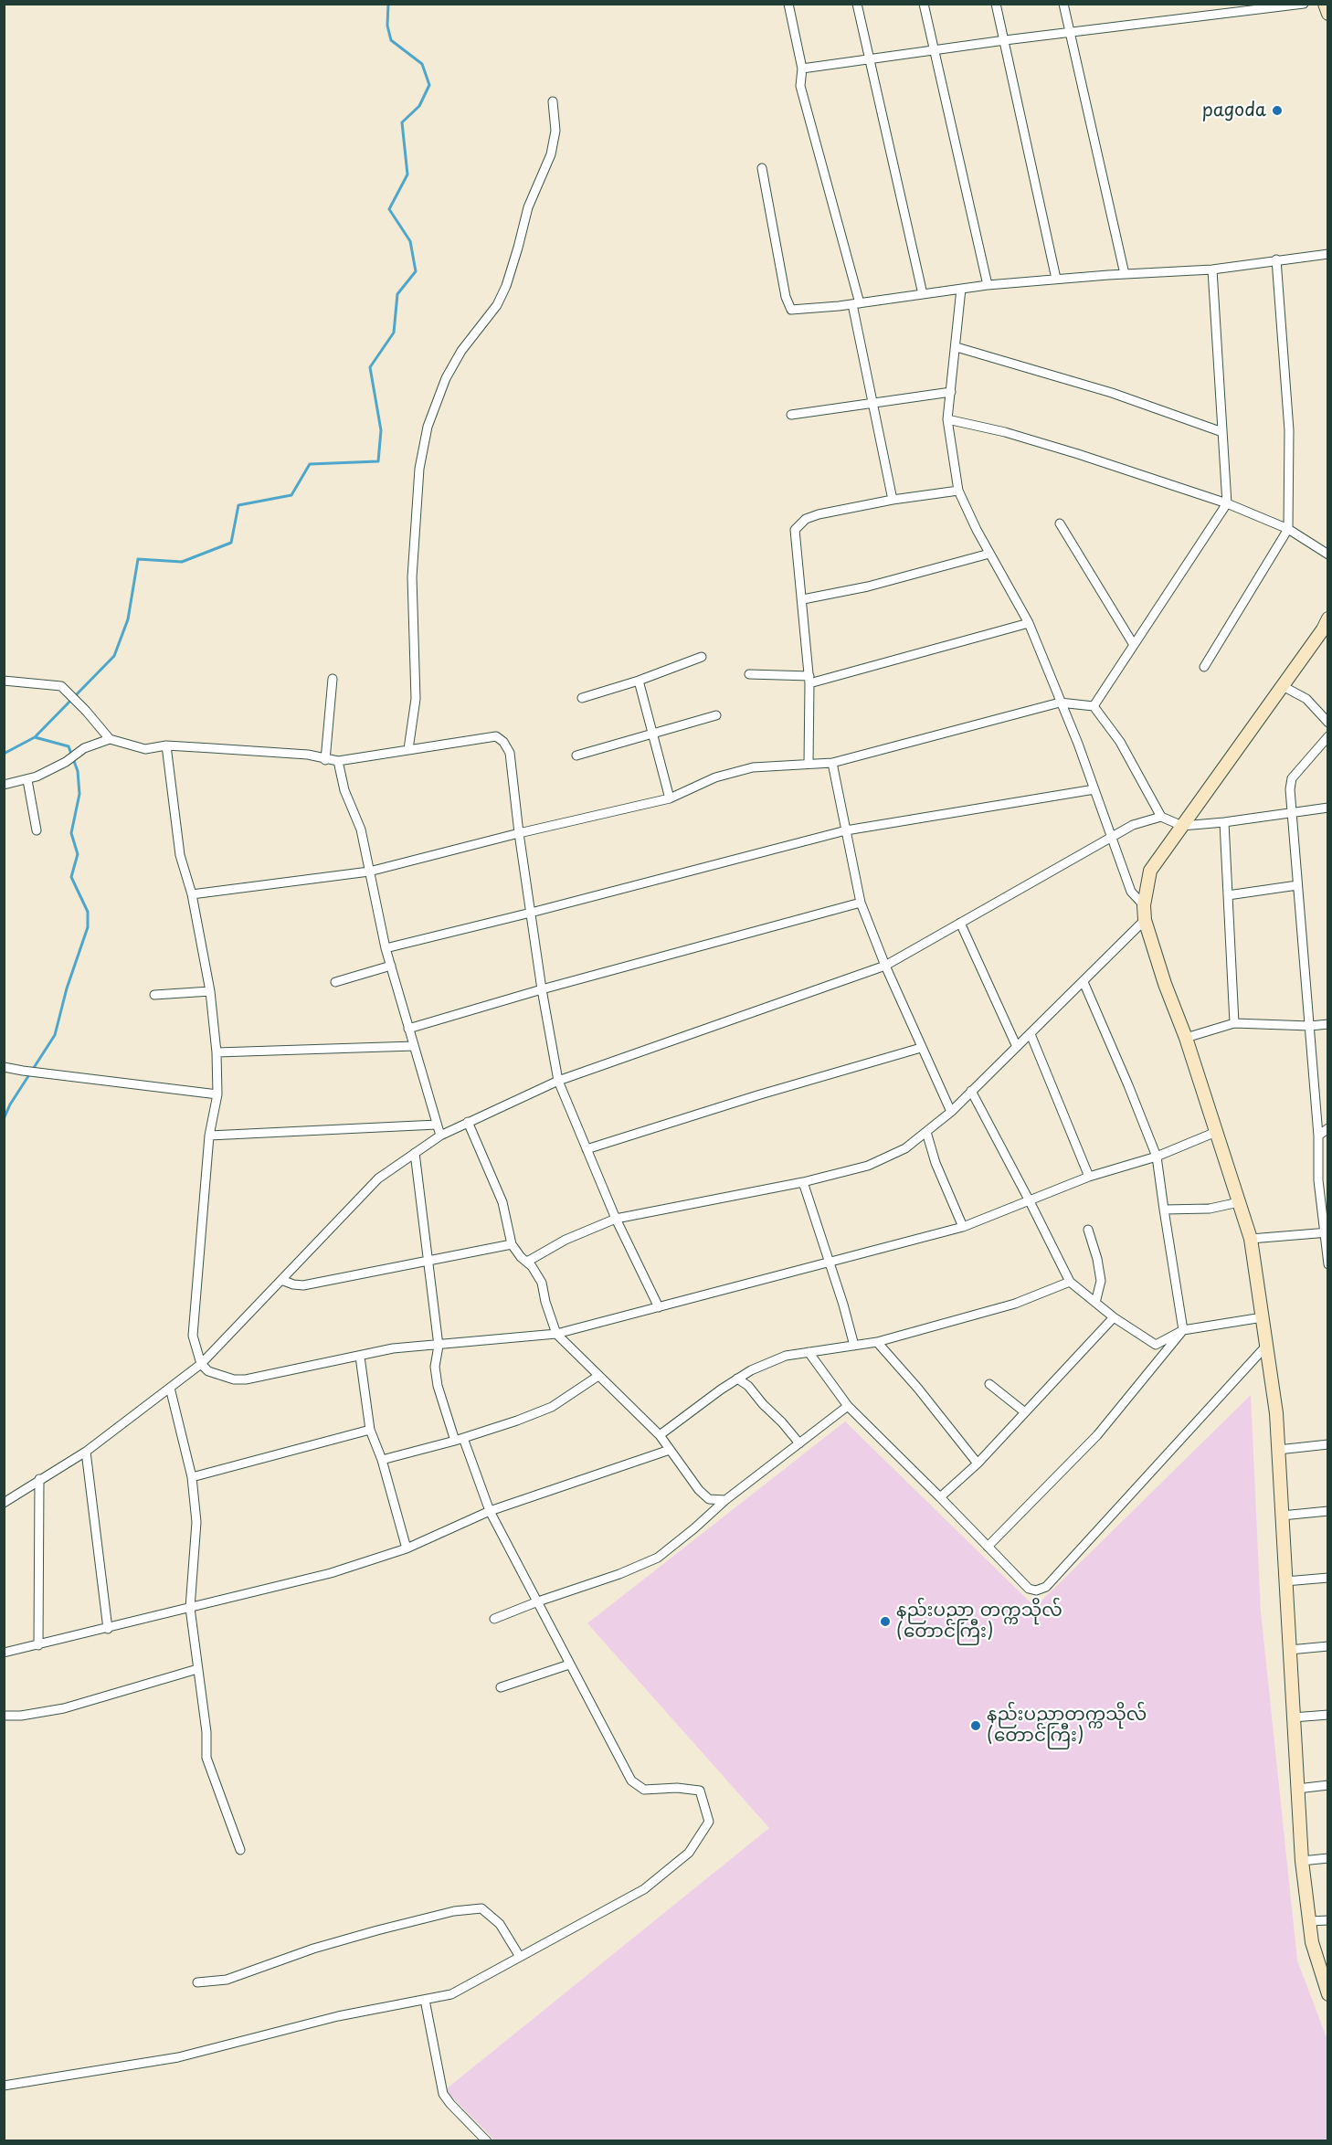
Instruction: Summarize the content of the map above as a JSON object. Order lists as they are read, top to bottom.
{
  "places": ["pagoda", "နည်းပညာ တက္ကသိုလ် (တောင်ကြီး)", "နည်းပညာတက္ကသိုလ် (တောင်ကြီး)"]
}
